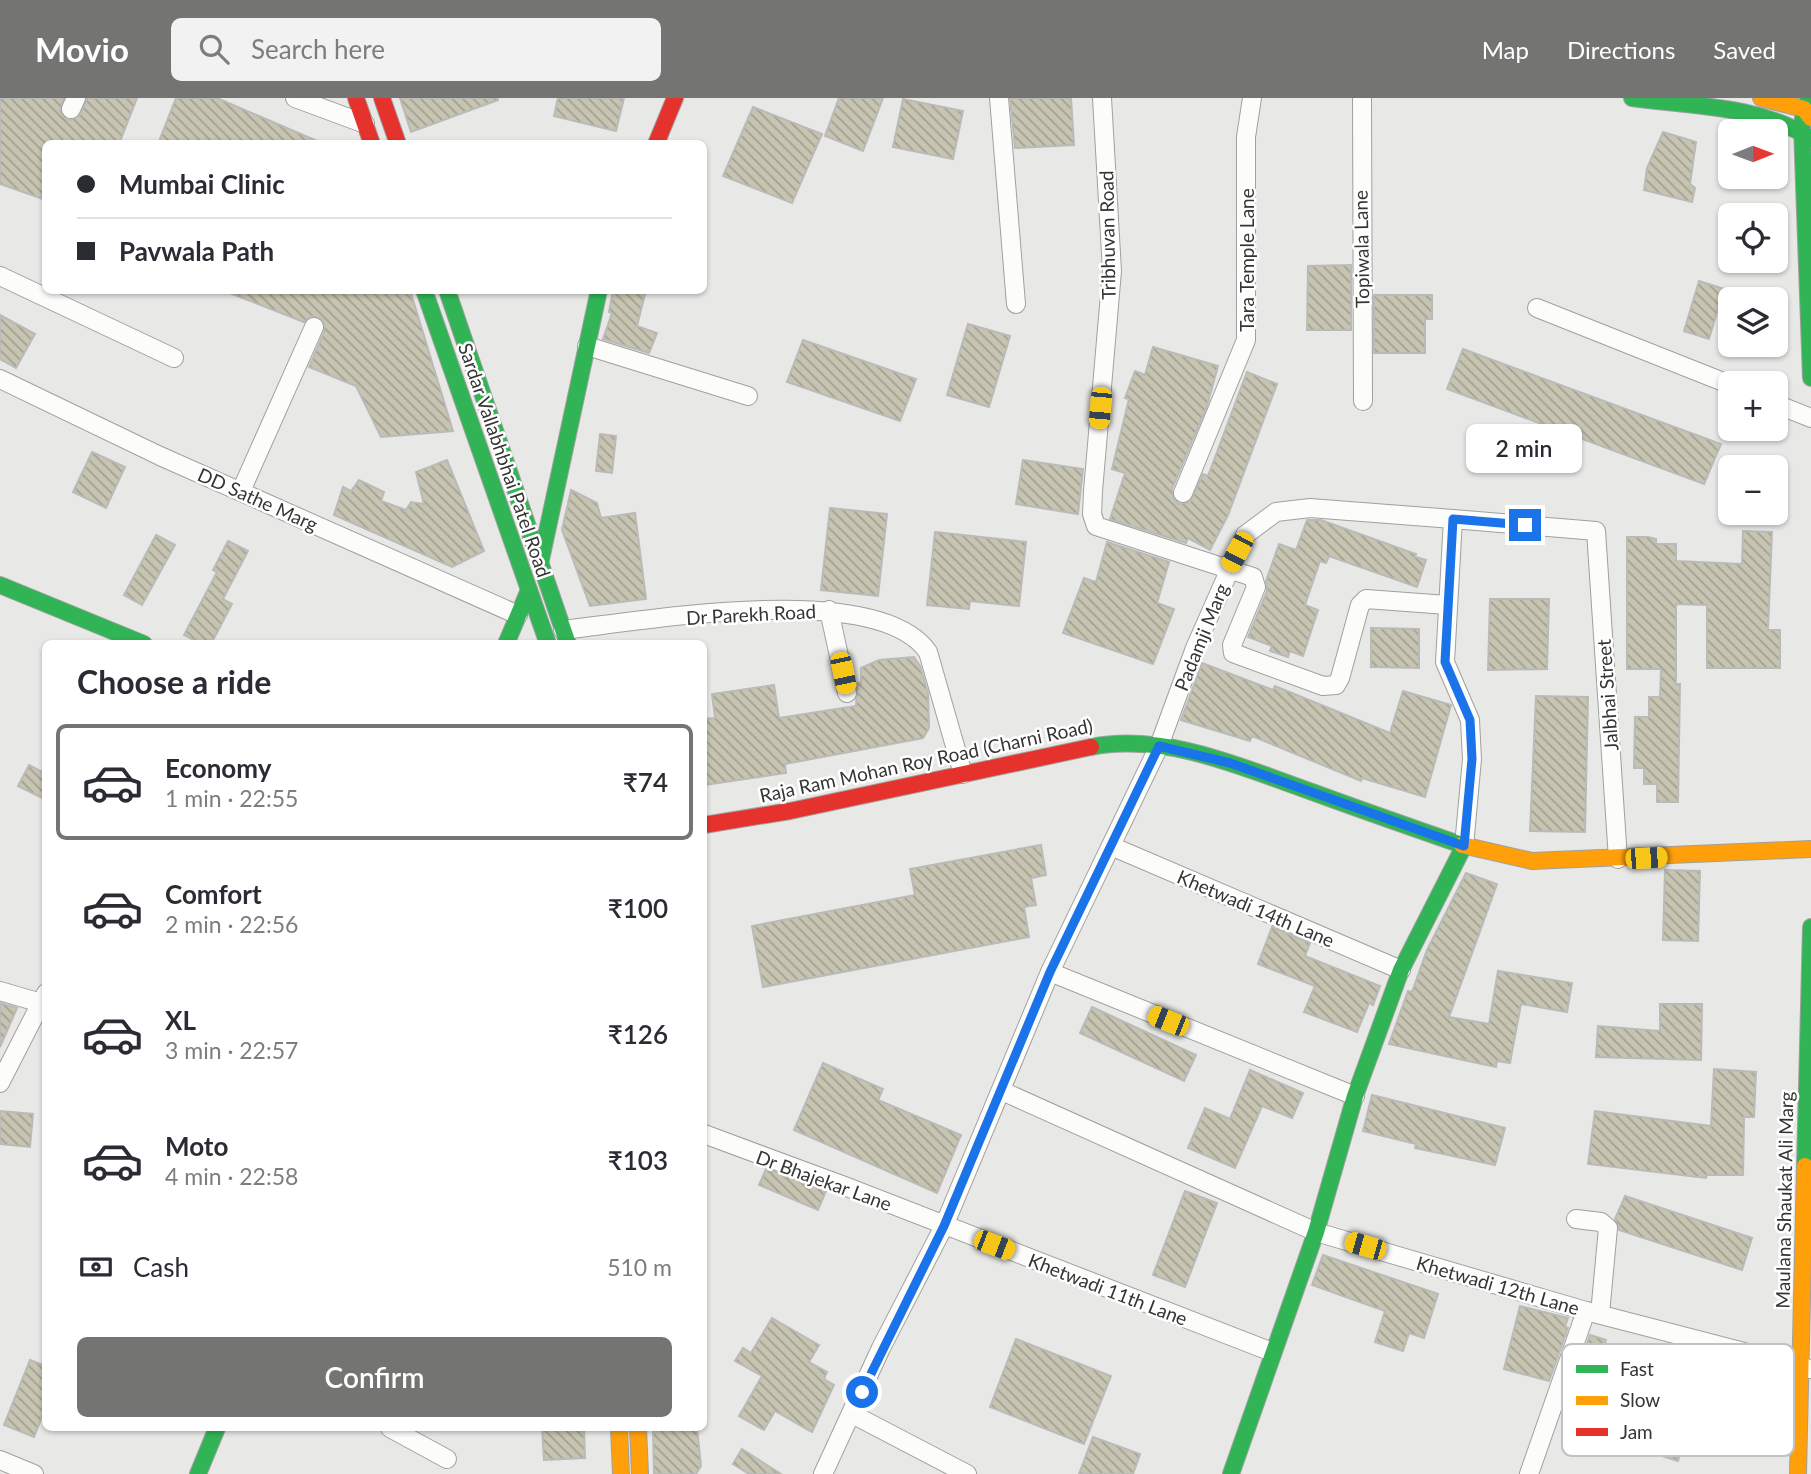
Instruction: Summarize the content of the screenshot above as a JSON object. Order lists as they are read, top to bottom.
{
  "streets": {
    "main road": ["Sardar Vallabhbhai Patel Road", "Raja Ram Mohan Roy Road (Charni Road)", "Maulana Shaukat Ali Marg"],
    "street": [
      "Tribhuvan Road",
      "Topiwala Lane",
      "Tara Temple Lane",
      "DD Sathe Marg",
      "Dr Parekh Road",
      "Padamji Marg",
      "Jalbhai Street",
      "Khetwadi 14th Lane",
      "Dr Bhajekar Lane",
      "Khetwadi 12th Lane",
      "Khetwadi 11th Lane"
    ]
  },
  "crossings": [
    ["Tribhuvan Road", "Padamji Marg"],
    ["Sardar Vallabhbhai Patel Road", "Dr Parekh Road"],
    ["Dr Parekh Road", "Raja Ram Mohan Roy Road (Charni Road)"],
    ["Padamji Marg", "Jalbhai Street"],
    ["Padamji Marg", "Raja Ram Mohan Roy Road (Charni Road)"],
    ["Padamji Marg", "Khetwadi 14th Lane"],
    ["Padamji Marg", "Dr Bhajekar Lane"],
    ["Padamji Marg", "Khetwadi 12th Lane"],
    ["Padamji Marg", "Khetwadi 11th Lane"],
    ["Jalbhai Street", "Raja Ram Mohan Roy Road (Charni Road)"],
    ["Dr Bhajekar Lane", "Khetwadi 11th Lane"]
  ],
  "legend": ["Fast", "Slow", "Jam"],
  "north": "right",
  "page": {
    "header": "Movio",
    "search": "Search here",
    "nav": ["Map", "Directions", "Saved"],
    "map_buttons": ["+", "−"],
    "banner": ["Mumbai Clinic", "Pavwala Path"],
    "bubble": "2 min",
    "heading": "Choose a ride",
    "list": [
      {
        "name": "Economy",
        "note": "1 min · 22:55",
        "value": "₹74"
      },
      {
        "name": "Comfort",
        "note": "2 min · 22:56",
        "value": "₹100"
      },
      {
        "name": "XL",
        "note": "3 min · 22:57",
        "value": "₹126"
      },
      {
        "name": "Moto",
        "note": "4 min · 22:58",
        "value": "₹103"
      }
    ],
    "pay": ["Cash", "510 m"],
    "buttons": "Confirm"
  }
}
